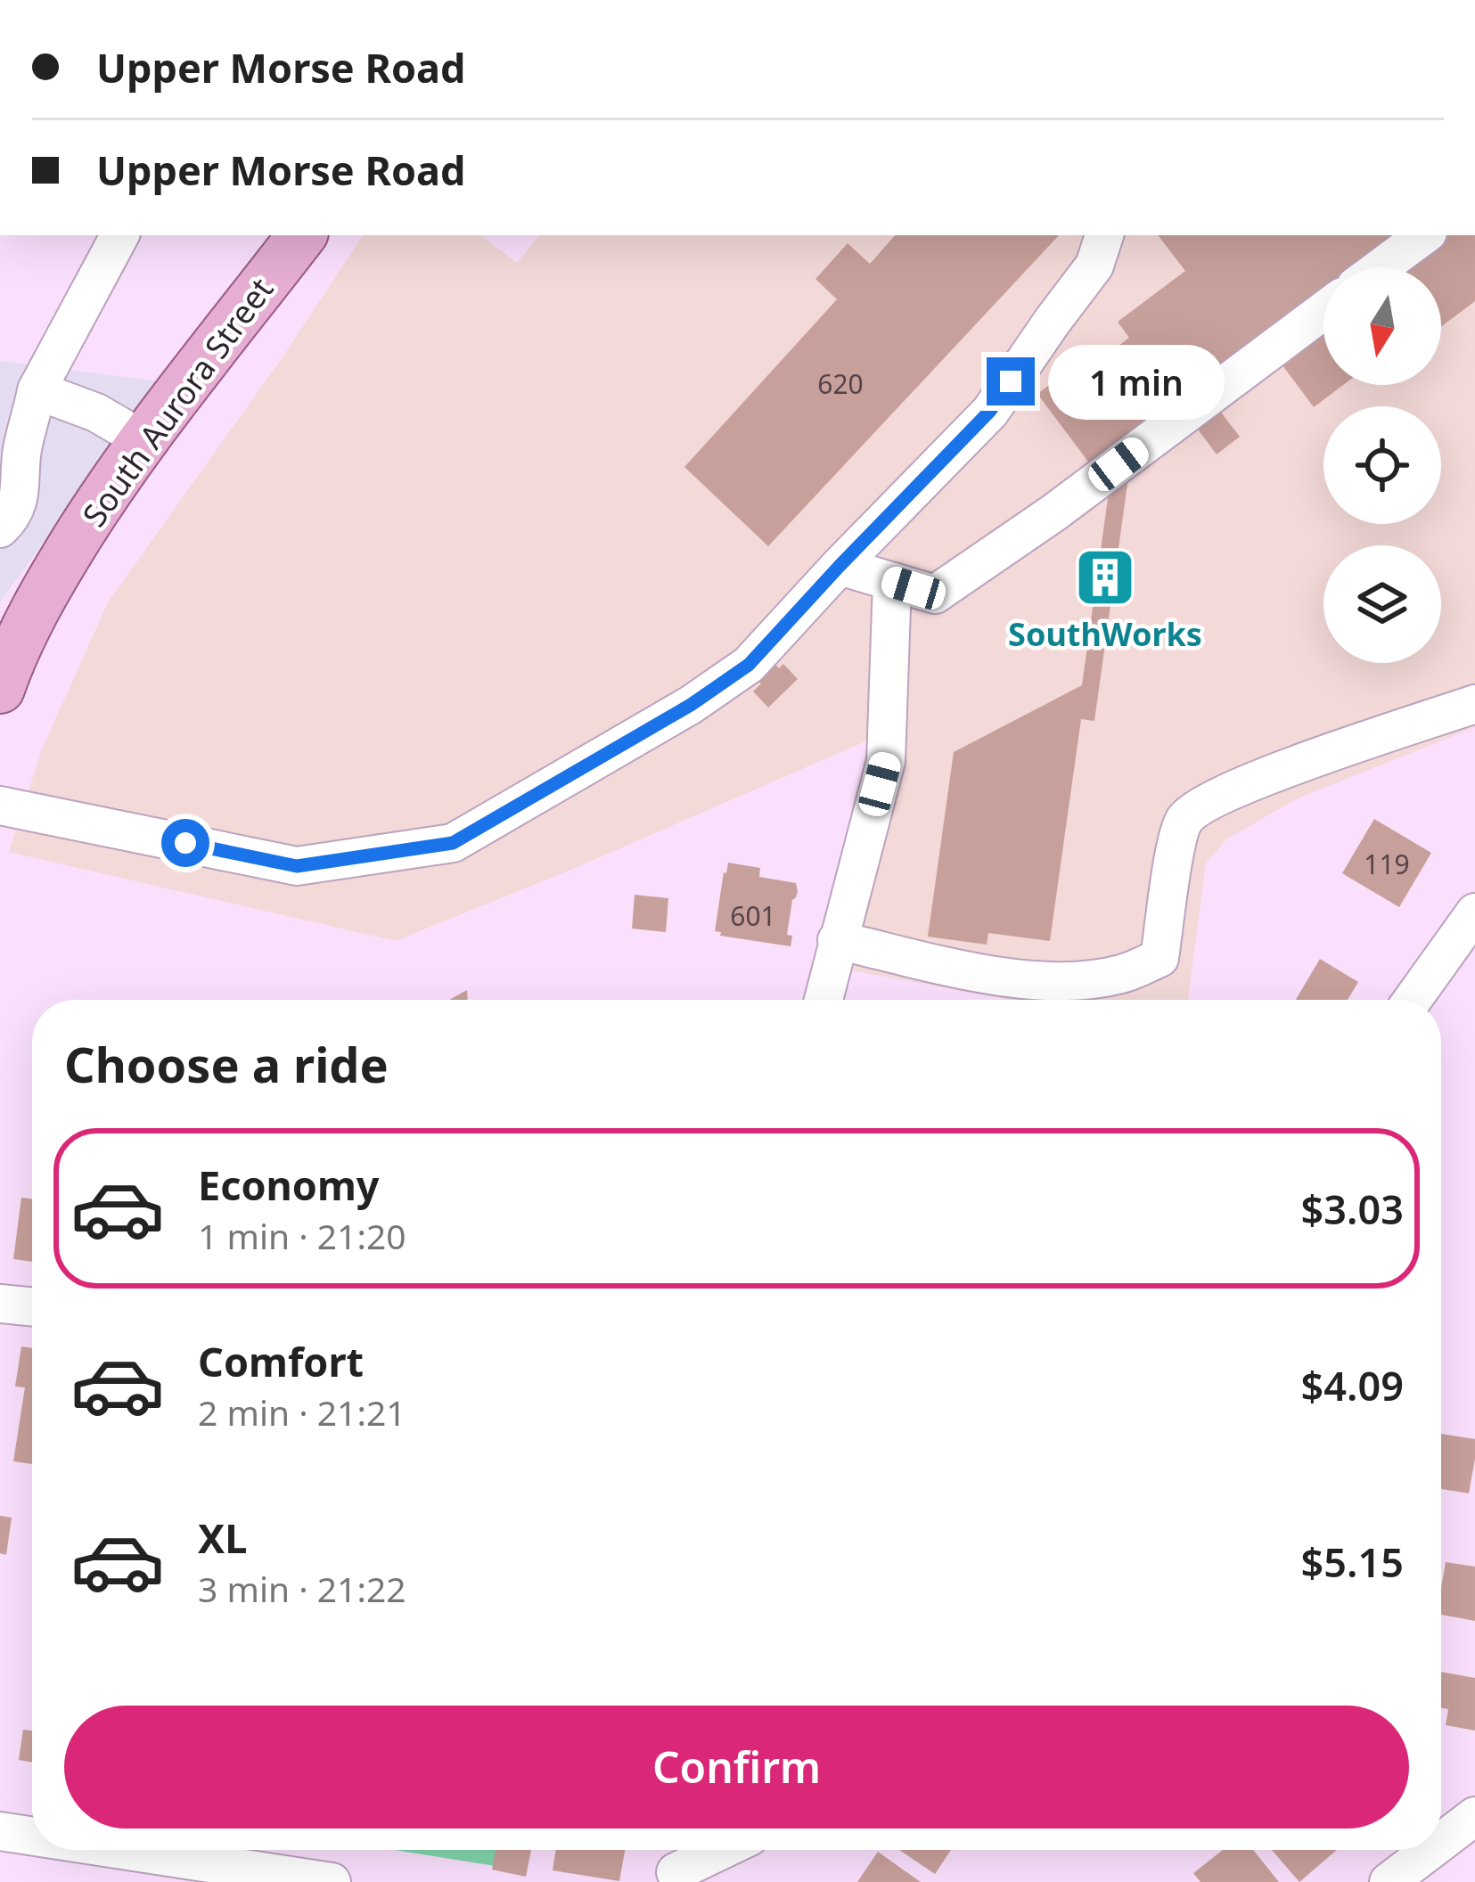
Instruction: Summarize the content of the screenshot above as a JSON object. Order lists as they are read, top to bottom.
{
  "streets": {
    "main road": ["South Aurora Street"]
  },
  "places": {
    "building": ["SouthWorks"]
  },
  "house_numbers": ["620", "119", "601"],
  "north": "bottom",
  "page": {
    "banner": ["Upper Morse Road", "Upper Morse Road"],
    "bubble": "1 min",
    "heading": "Choose a ride",
    "list": [
      {
        "name": "Economy",
        "note": "1 min · 21:20",
        "value": "$3.03"
      },
      {
        "name": "Comfort",
        "note": "2 min · 21:21",
        "value": "$4.09"
      },
      {
        "name": "XL",
        "note": "3 min · 21:22",
        "value": "$5.15"
      }
    ],
    "buttons": "Confirm"
  }
}
